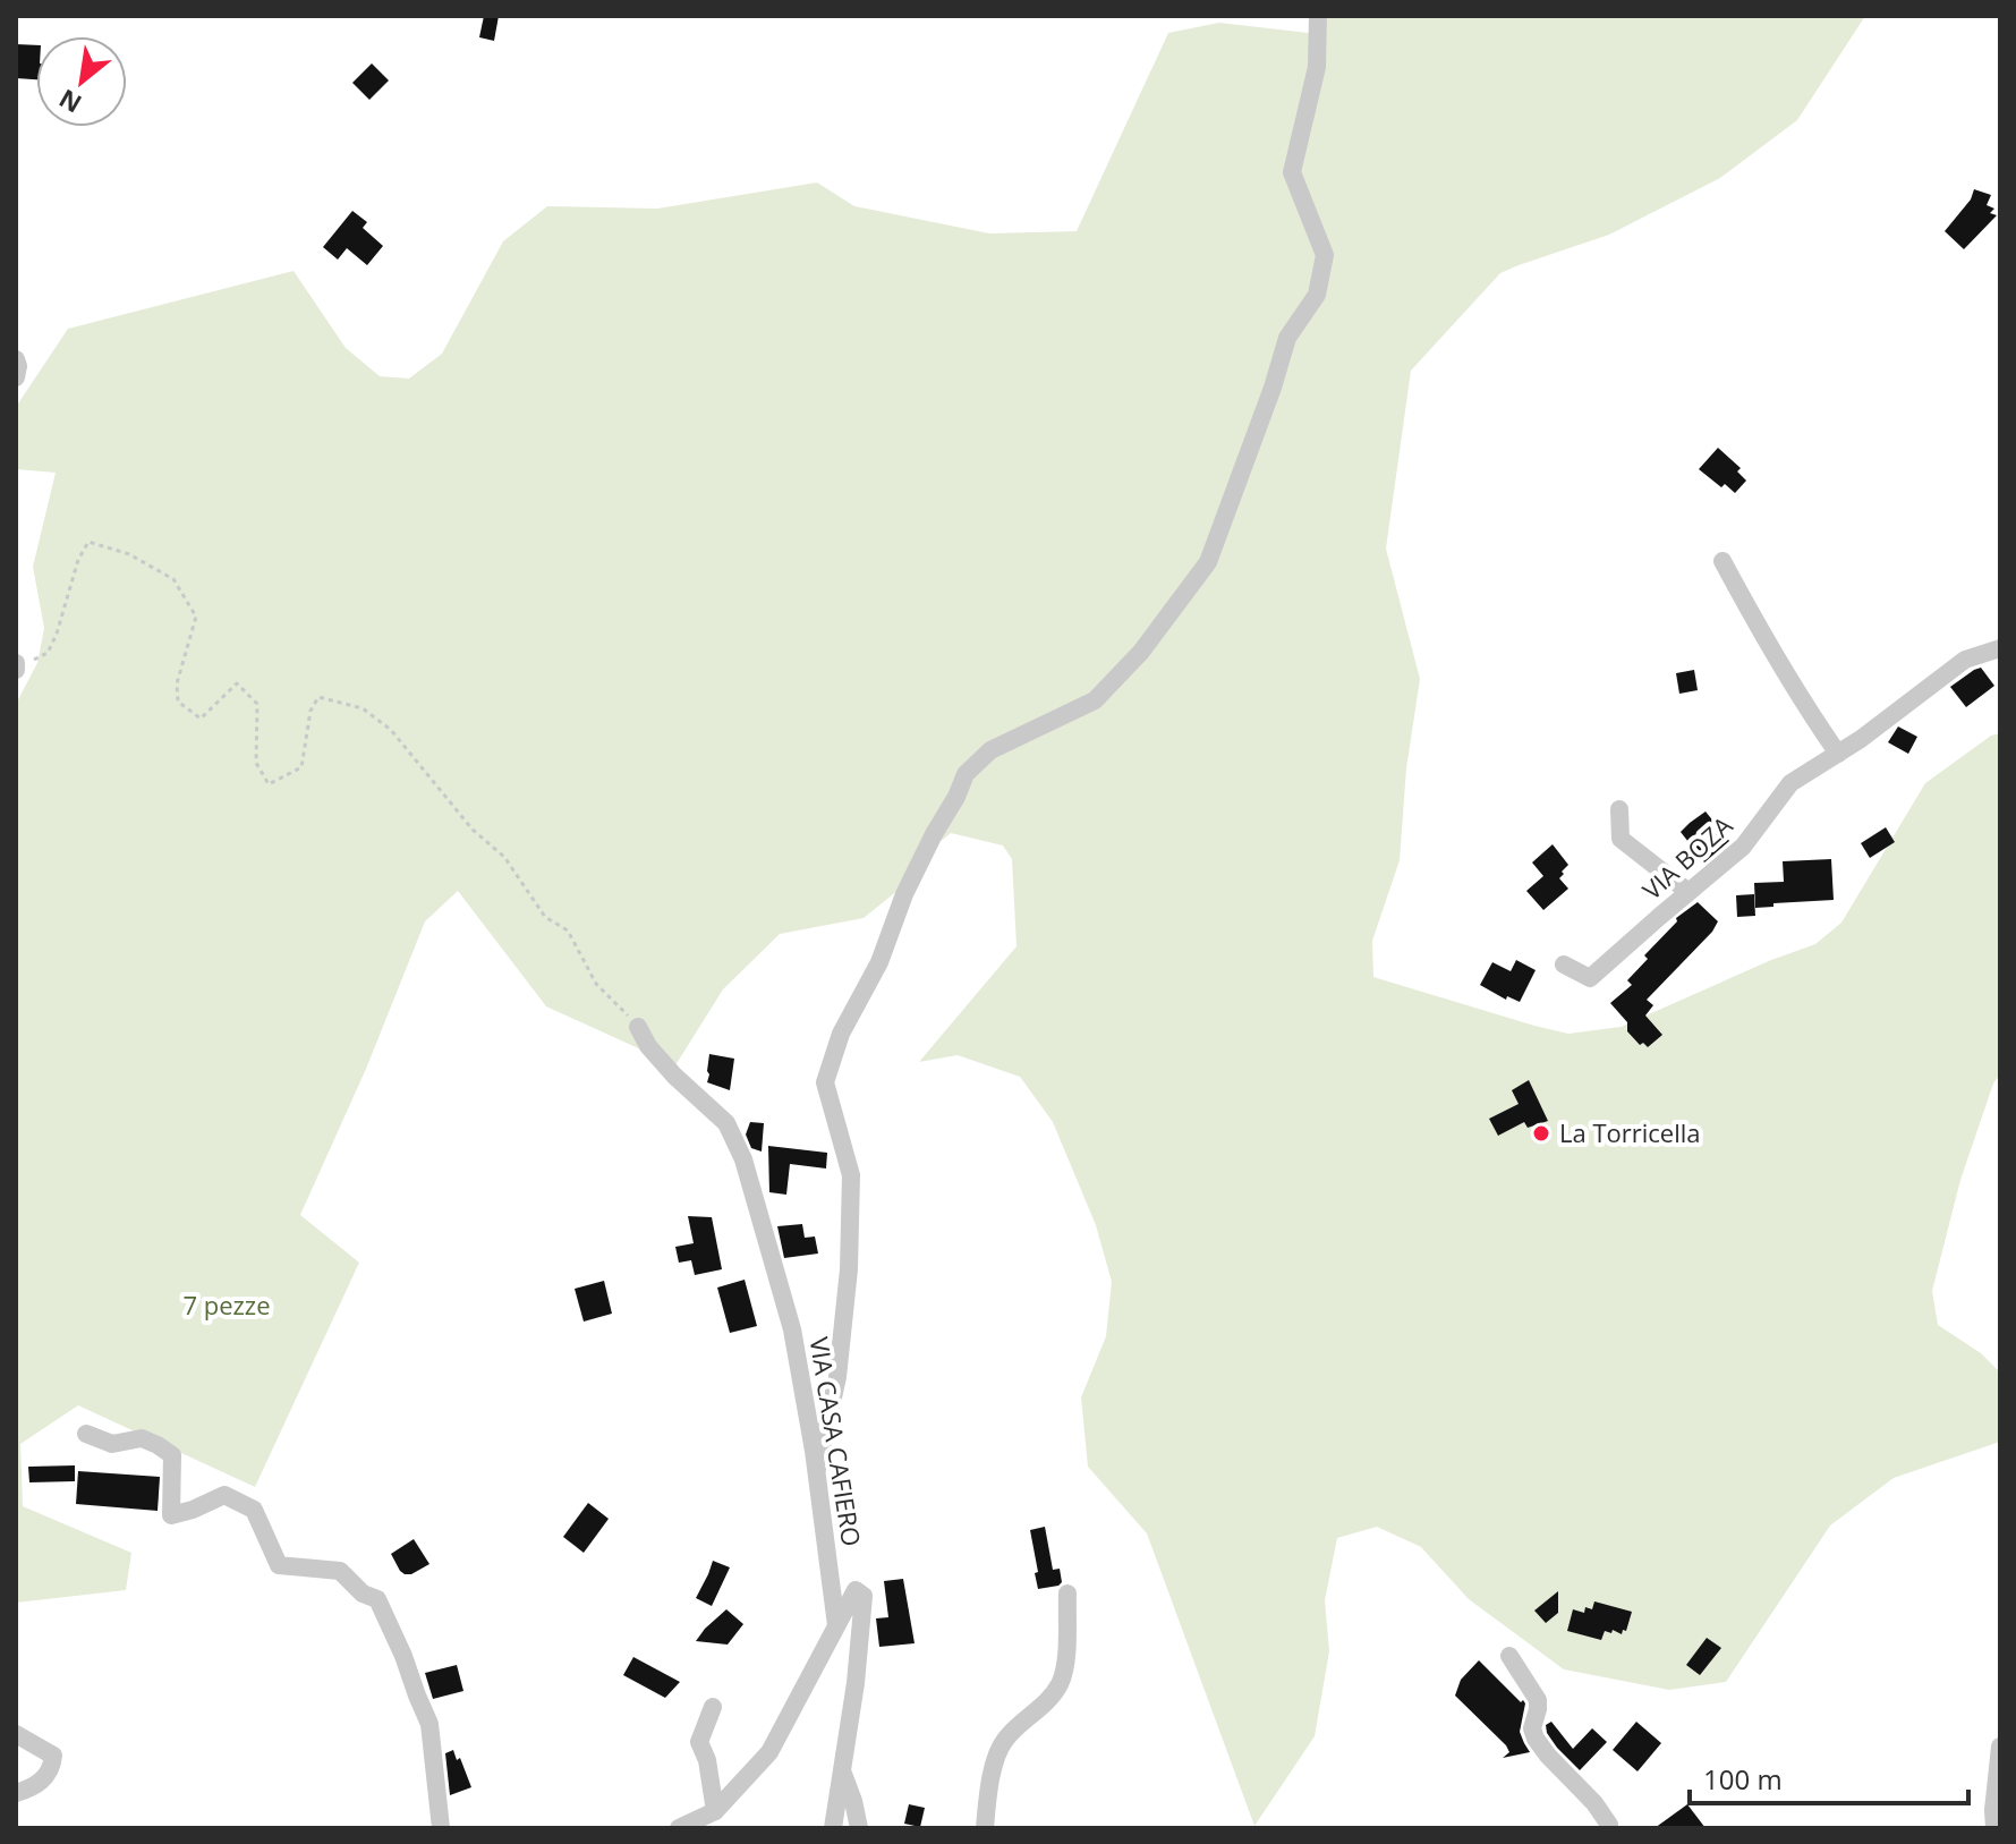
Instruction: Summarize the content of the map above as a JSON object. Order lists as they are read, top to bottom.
{
  "streets": {
    "street": ["VIA BOZA", "VIA CASA CAFIERO"]
  },
  "parks": ["7 pezze"],
  "places": ["La Torricella"],
  "scale_bar": "100 m",
  "north": "bottom left"
}
